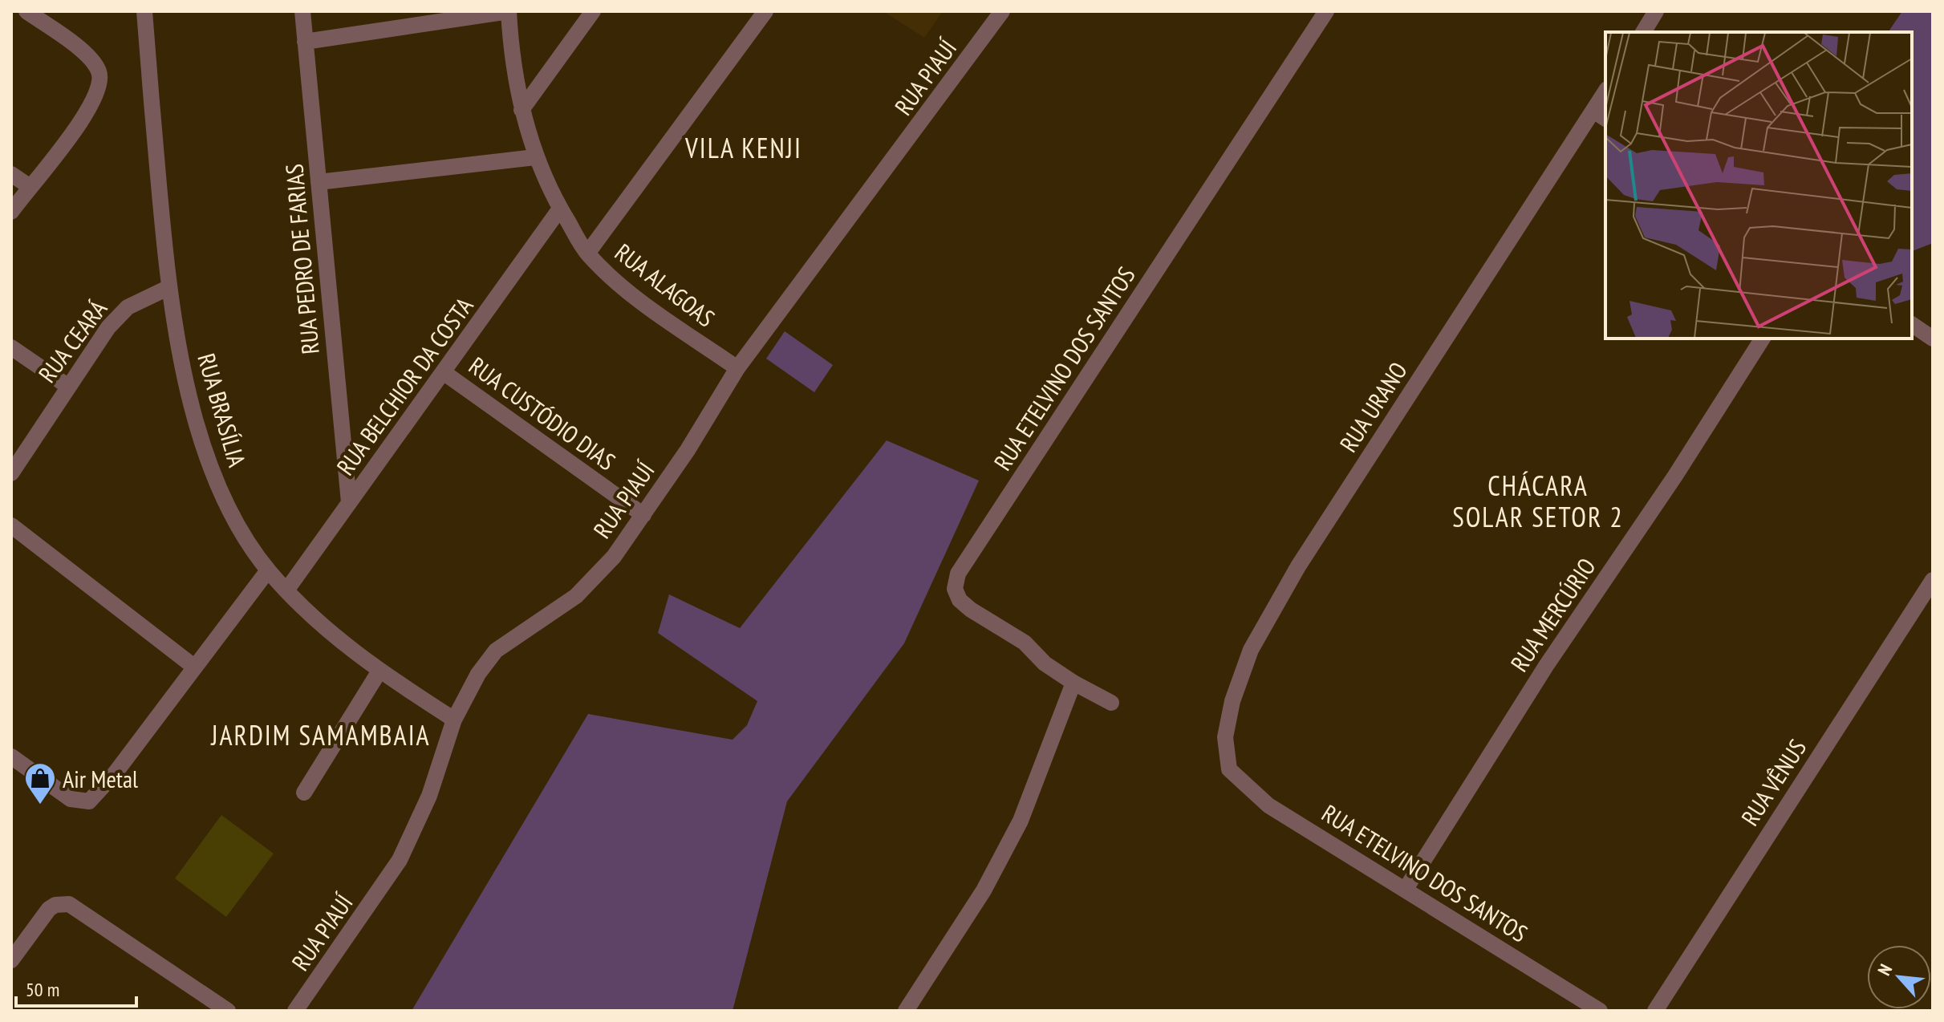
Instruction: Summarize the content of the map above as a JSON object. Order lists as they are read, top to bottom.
{
  "streets": {
    "street": [
      "RUA PIAUÍ",
      "RUA PEDRO DE FARIAS",
      "RUA ALAGOAS",
      "RUA CEARÁ",
      "RUA ETELVINO DOS SANTOS",
      "RUA BELCHIOR DA COSTA",
      "RUA URANO",
      "RUA BRASÍLIA",
      "RUA CUSTÓDIO DIAS",
      "RUA MERCÚRIO",
      "RUA VÊNUS"
    ]
  },
  "crossings": [
    ["RUA PIAUÍ", "RUA ALAGOAS"],
    ["RUA PIAUÍ", "RUA BRASÍLIA"],
    ["RUA PIAUÍ", "RUA CUSTÓDIO DIAS"],
    ["RUA PEDRO DE FARIAS", "RUA BELCHIOR DA COSTA"],
    ["RUA ALAGOAS", "RUA BELCHIOR DA COSTA"],
    ["RUA CEARÁ", "RUA BRASÍLIA"],
    ["RUA ETELVINO DOS SANTOS", "RUA URANO"],
    ["RUA ETELVINO DOS SANTOS", "RUA MERCÚRIO"],
    ["RUA BELCHIOR DA COSTA", "RUA BRASÍLIA"],
    ["RUA BELCHIOR DA COSTA", "RUA CUSTÓDIO DIAS"]
  ],
  "districts": ["VILA KENJI", "CHÁCARA SOLAR SETOR 2", "JARDIM SAMAMBAIA"],
  "places": {
    "shop": ["Air Metal"]
  },
  "scale_bar": "50 m",
  "north": "top left"
}
